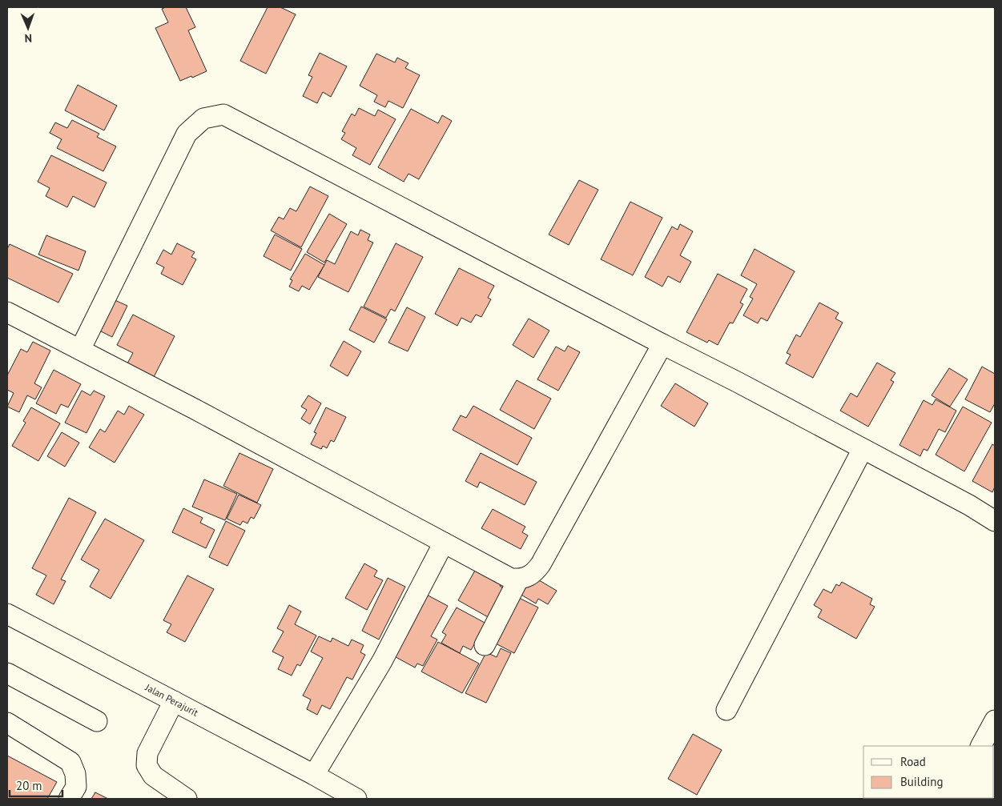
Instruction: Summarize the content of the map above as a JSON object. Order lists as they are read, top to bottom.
{
  "streets": {
    "street": ["Jalan Perajurit"]
  },
  "legend": ["Road", "Building"],
  "scale_bar": "20 m",
  "north": "bottom"
}
